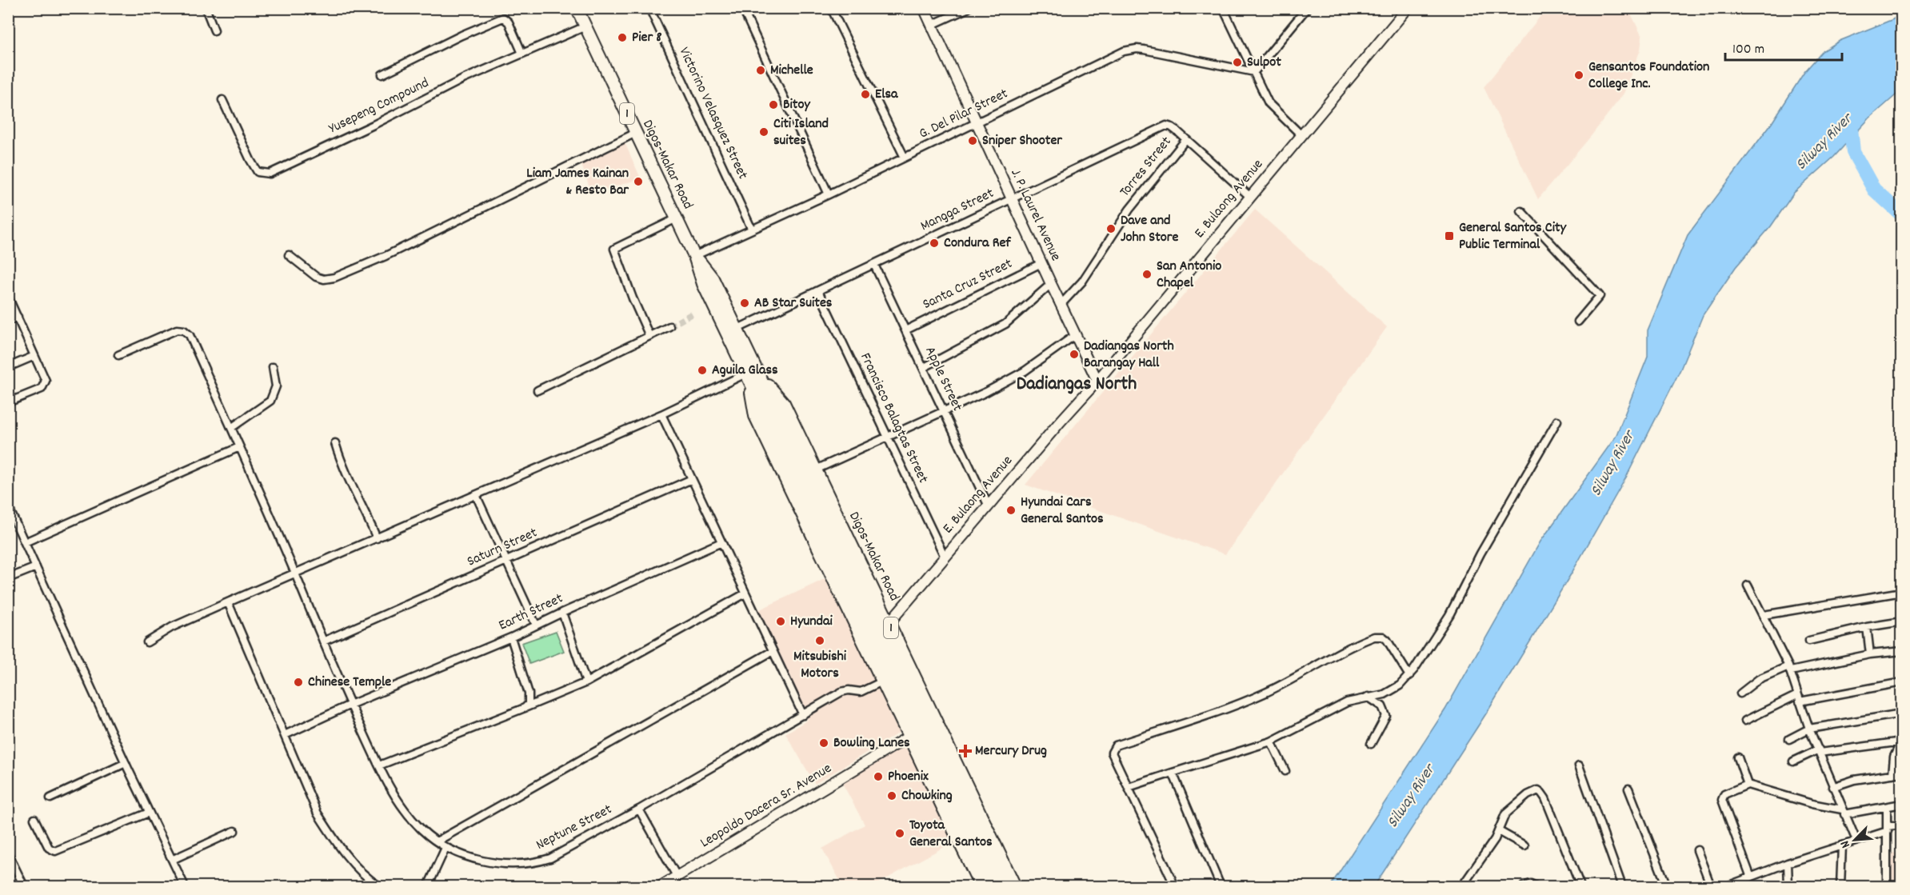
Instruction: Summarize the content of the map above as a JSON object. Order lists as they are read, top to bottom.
{
  "streets": {
    "main road": [
      "1",
      "Digos-Makar Road",
      "E. Bulaong Avenue",
      "J. P. Laurel Avenue",
      "Leopoldo Dacera Sr. Avenue"
    ],
    "street": [
      "Yusepeng Compound",
      "Victorino Velasquez Street",
      "G. Del Pilar Street",
      "Torres Street",
      "Mangga Street",
      "Santa Cruz Street",
      "Apple Street",
      "Francisco Balagtas Street",
      "Saturn Street",
      "Earth Street",
      "Neptune Street"
    ]
  },
  "crossings": [
    ["Yusepeng Compound", "Digos-Makar Road"],
    ["Victorino Velasquez Street", "G. Del Pilar Street"],
    ["G. Del Pilar Street", "Digos-Makar Road"],
    ["G. Del Pilar Street", "J. P. Laurel Avenue"],
    ["Digos-Makar Road", "E. Bulaong Avenue"],
    ["Digos-Makar Road", "Mangga Street"],
    ["Digos-Makar Road", "Leopoldo Dacera Sr. Avenue"],
    ["Digos-Makar Road", "Neptune Street"],
    ["Torres Street", "Mangga Street"],
    ["Torres Street", "J. P. Laurel Avenue"],
    ["E. Bulaong Avenue", "Mangga Street"],
    ["E. Bulaong Avenue", "J. P. Laurel Avenue"],
    ["E. Bulaong Avenue", "Apple Street"],
    ["E. Bulaong Avenue", "Francisco Balagtas Street"],
    ["Mangga Street", "J. P. Laurel Avenue"],
    ["Mangga Street", "Apple Street"],
    ["Mangga Street", "Francisco Balagtas Street"],
    ["J. P. Laurel Avenue", "Santa Cruz Street"],
    ["Santa Cruz Street", "Apple Street"],
    ["Saturn Street", "Neptune Street"],
    ["Earth Street", "Neptune Street"]
  ],
  "districts": ["Dadiangas North"],
  "water": ["Silway River"],
  "places": {
    "other": [
      "Pier 8",
      "Sulpot",
      "Michelle",
      "Gensantos Foundation College Inc.",
      "Elsa",
      "Bitoy",
      "Citi Island suites",
      "Sniper Shooter",
      "Liam James Kainan & Resto Bar",
      "Dave and John Store",
      "Condura Ref",
      "San Antonio Chapel",
      "AB Star Suites",
      "Dadiangas North Barangay Hall",
      "Aguila Glass",
      "Hyundai Cars General Santos",
      "Hyundai",
      "Mitsubishi Motors",
      "Chinese Temple",
      "Bowling Lanes",
      "Phoenix",
      "Chowking",
      "Toyota General Santos"
    ],
    "transit": ["General Santos City Public Terminal"],
    "health": ["Mercury Drug"]
  },
  "scale_bar": "100 m",
  "north": "bottom left"
}
